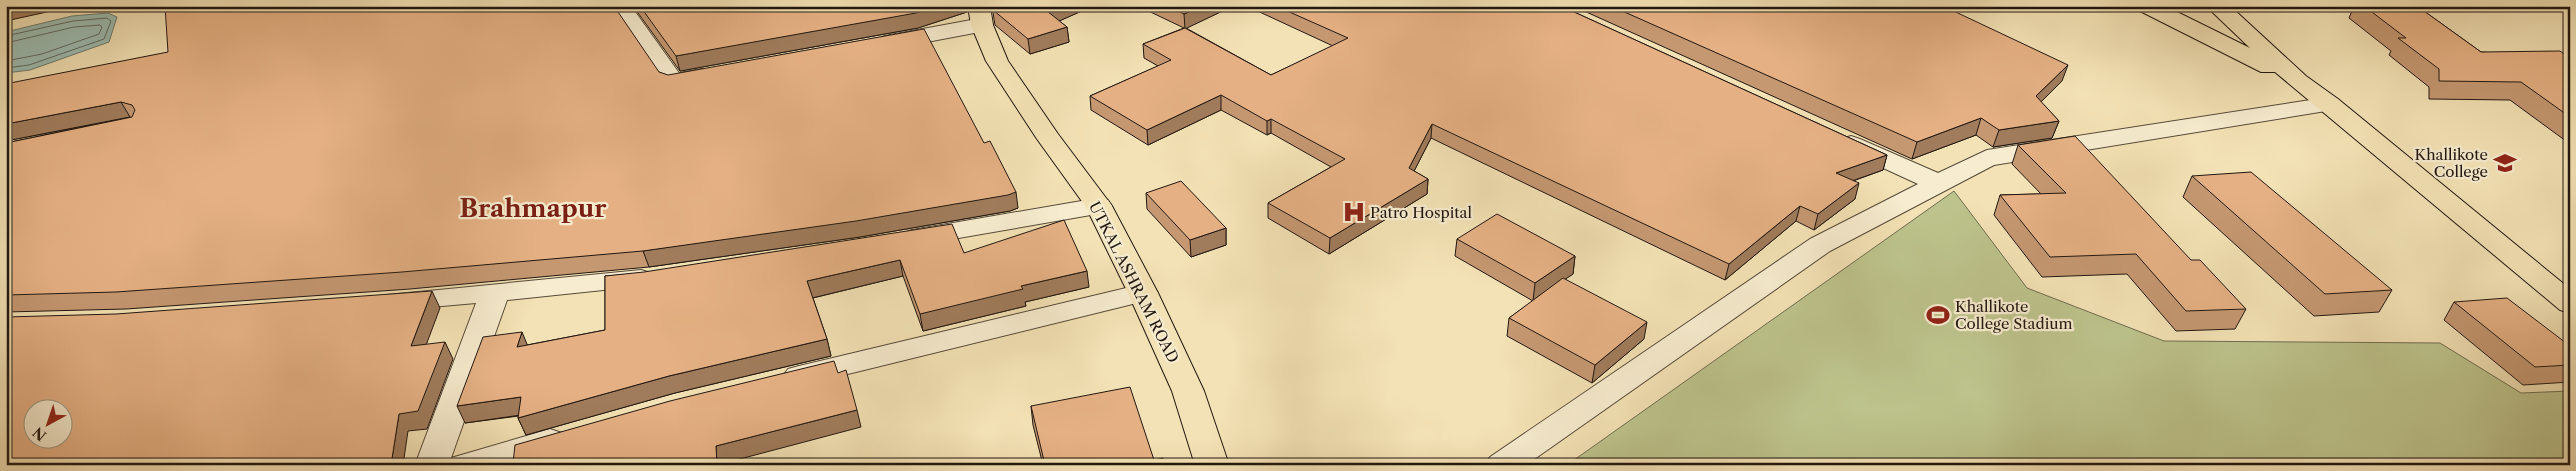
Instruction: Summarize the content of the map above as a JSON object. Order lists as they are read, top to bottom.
{
  "streets": {
    "main road": ["UTKAL ASHRAM ROAD"]
  },
  "districts": ["Brahmapur"],
  "places": {
    "school or university": ["Khallikote College"],
    "hospital": ["Patro Hospital"],
    "sports": ["Khallikote College Stadium"]
  },
  "north": "bottom left"
}
